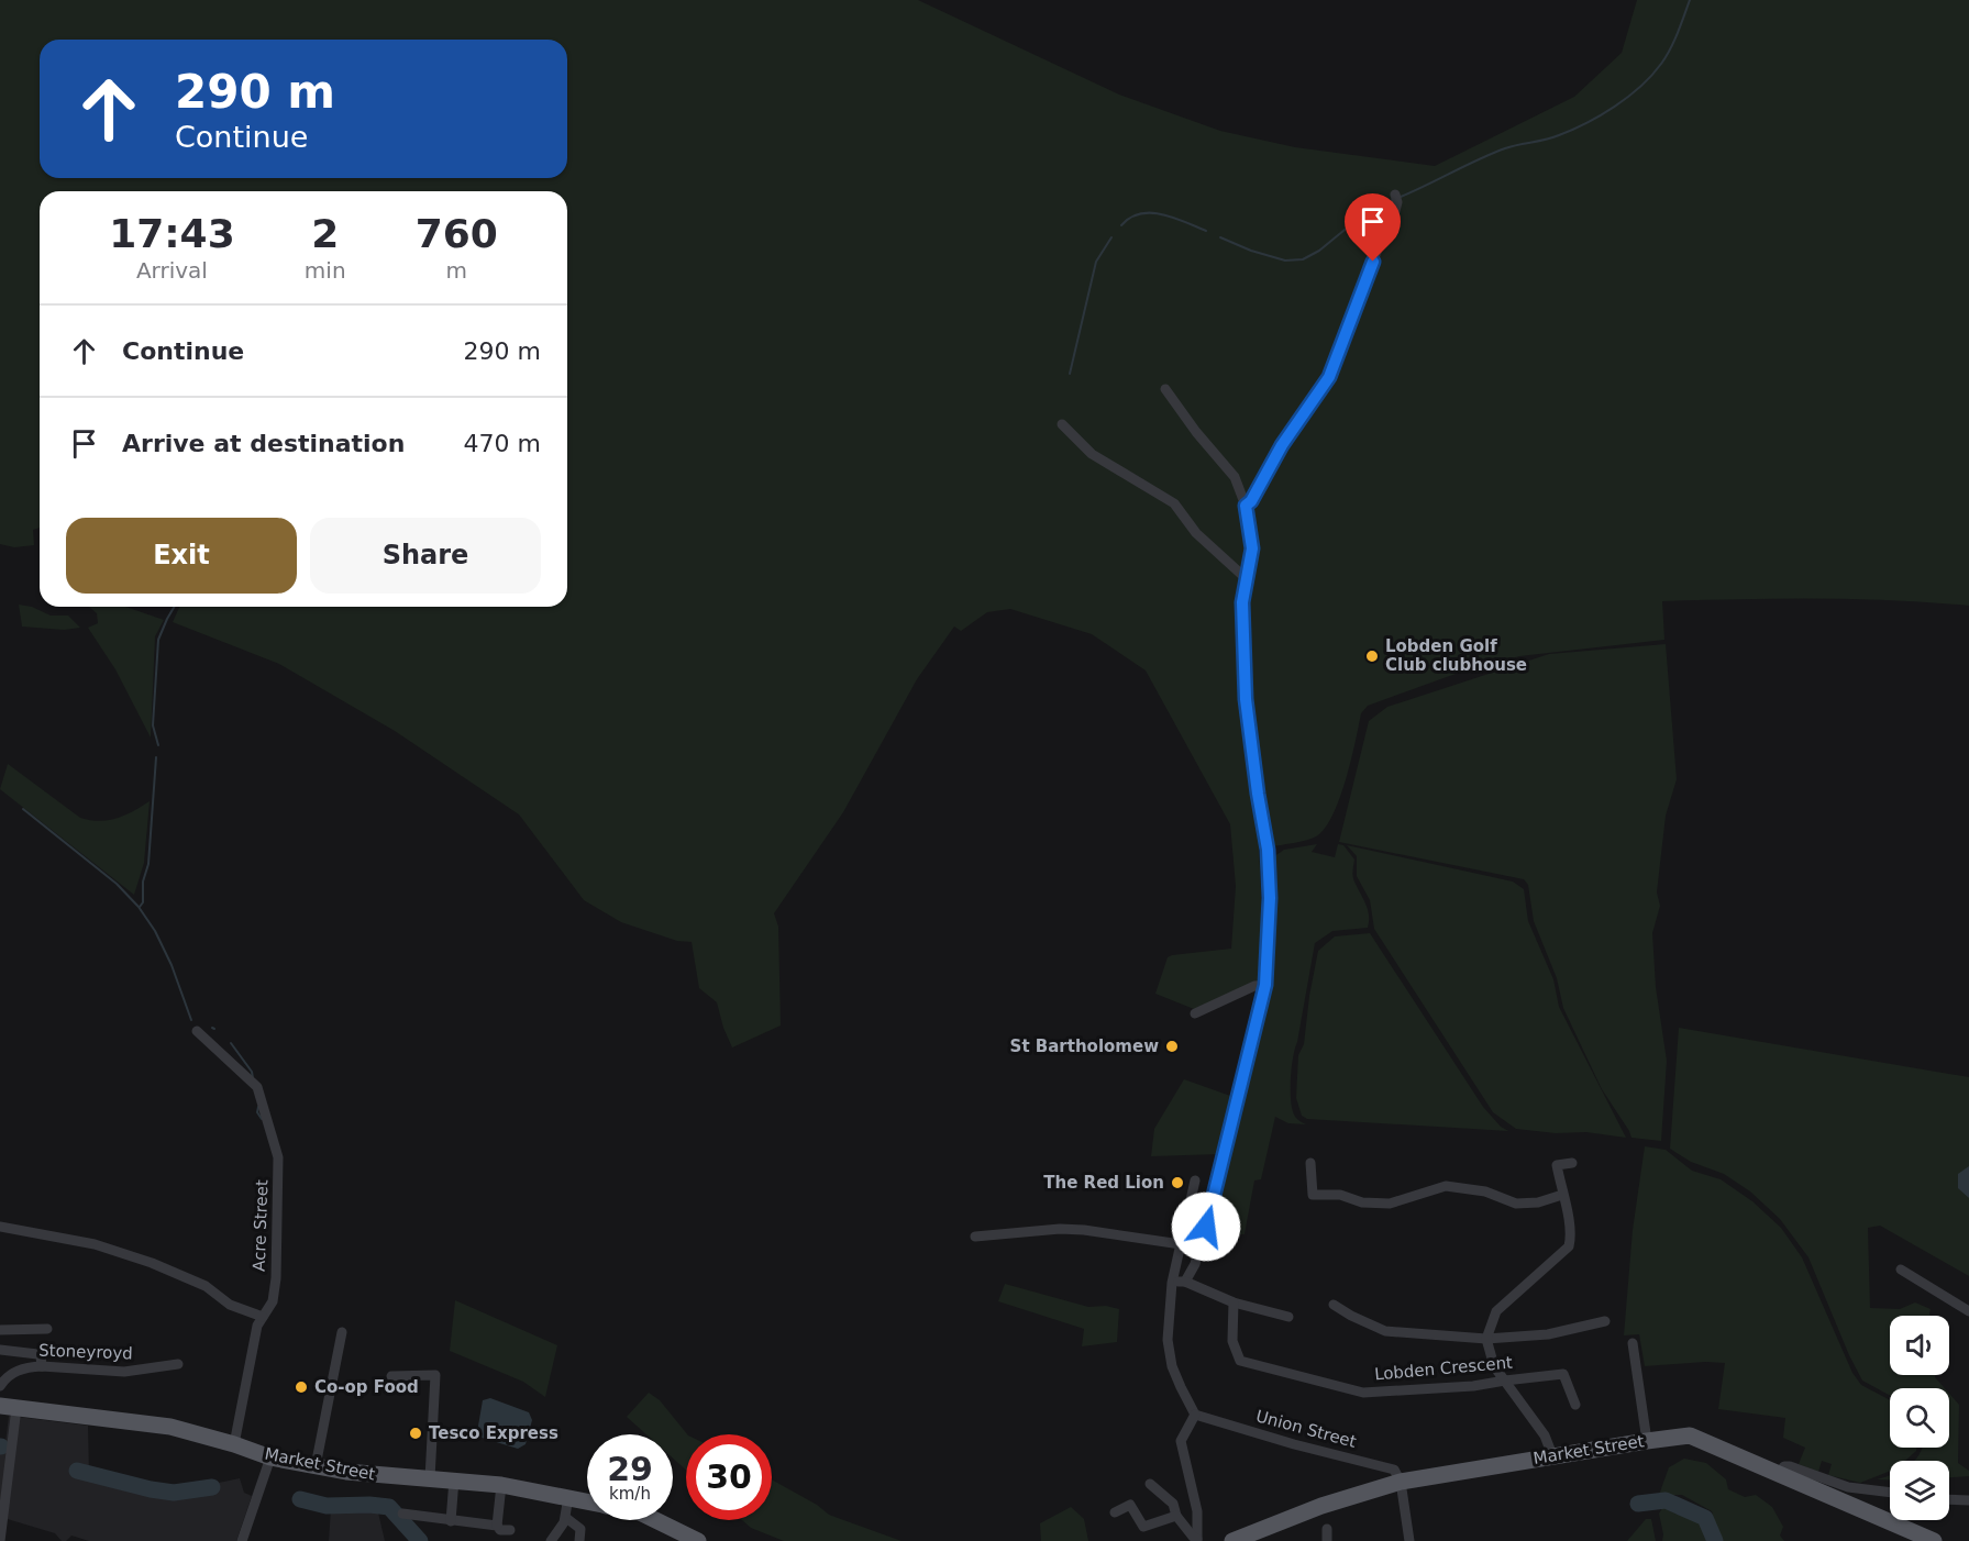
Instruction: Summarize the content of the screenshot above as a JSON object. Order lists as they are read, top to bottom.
{
  "streets": {
    "main road": ["Market Street"],
    "street": [
      "Acre Street",
      "Stoneyroyd",
      "Lobden Crescent",
      "Union Street"
    ]
  },
  "crossings": [
    ["Acre Street", "Market Street"],
    ["Union Street", "Market Street"]
  ],
  "places": [
    "Lobden Golf Club clubhouse",
    "St Bartholomew",
    "The Red Lion",
    "Co-op Food",
    "Tesco Express"
  ],
  "page": {
    "turn": ["290 m", "Continue"],
    "eta": [
      "17:43",
      "Arrival",
      "2",
      "min",
      "760",
      "m"
    ],
    "list": [
      {
        "name": "Continue",
        "value": "290 m"
      },
      {
        "name": "Arrive at destination",
        "value": "470 m"
      }
    ],
    "buttons": ["Exit", "Share"],
    "speed": "29 km/h",
    "limit": "30"
  }
}
